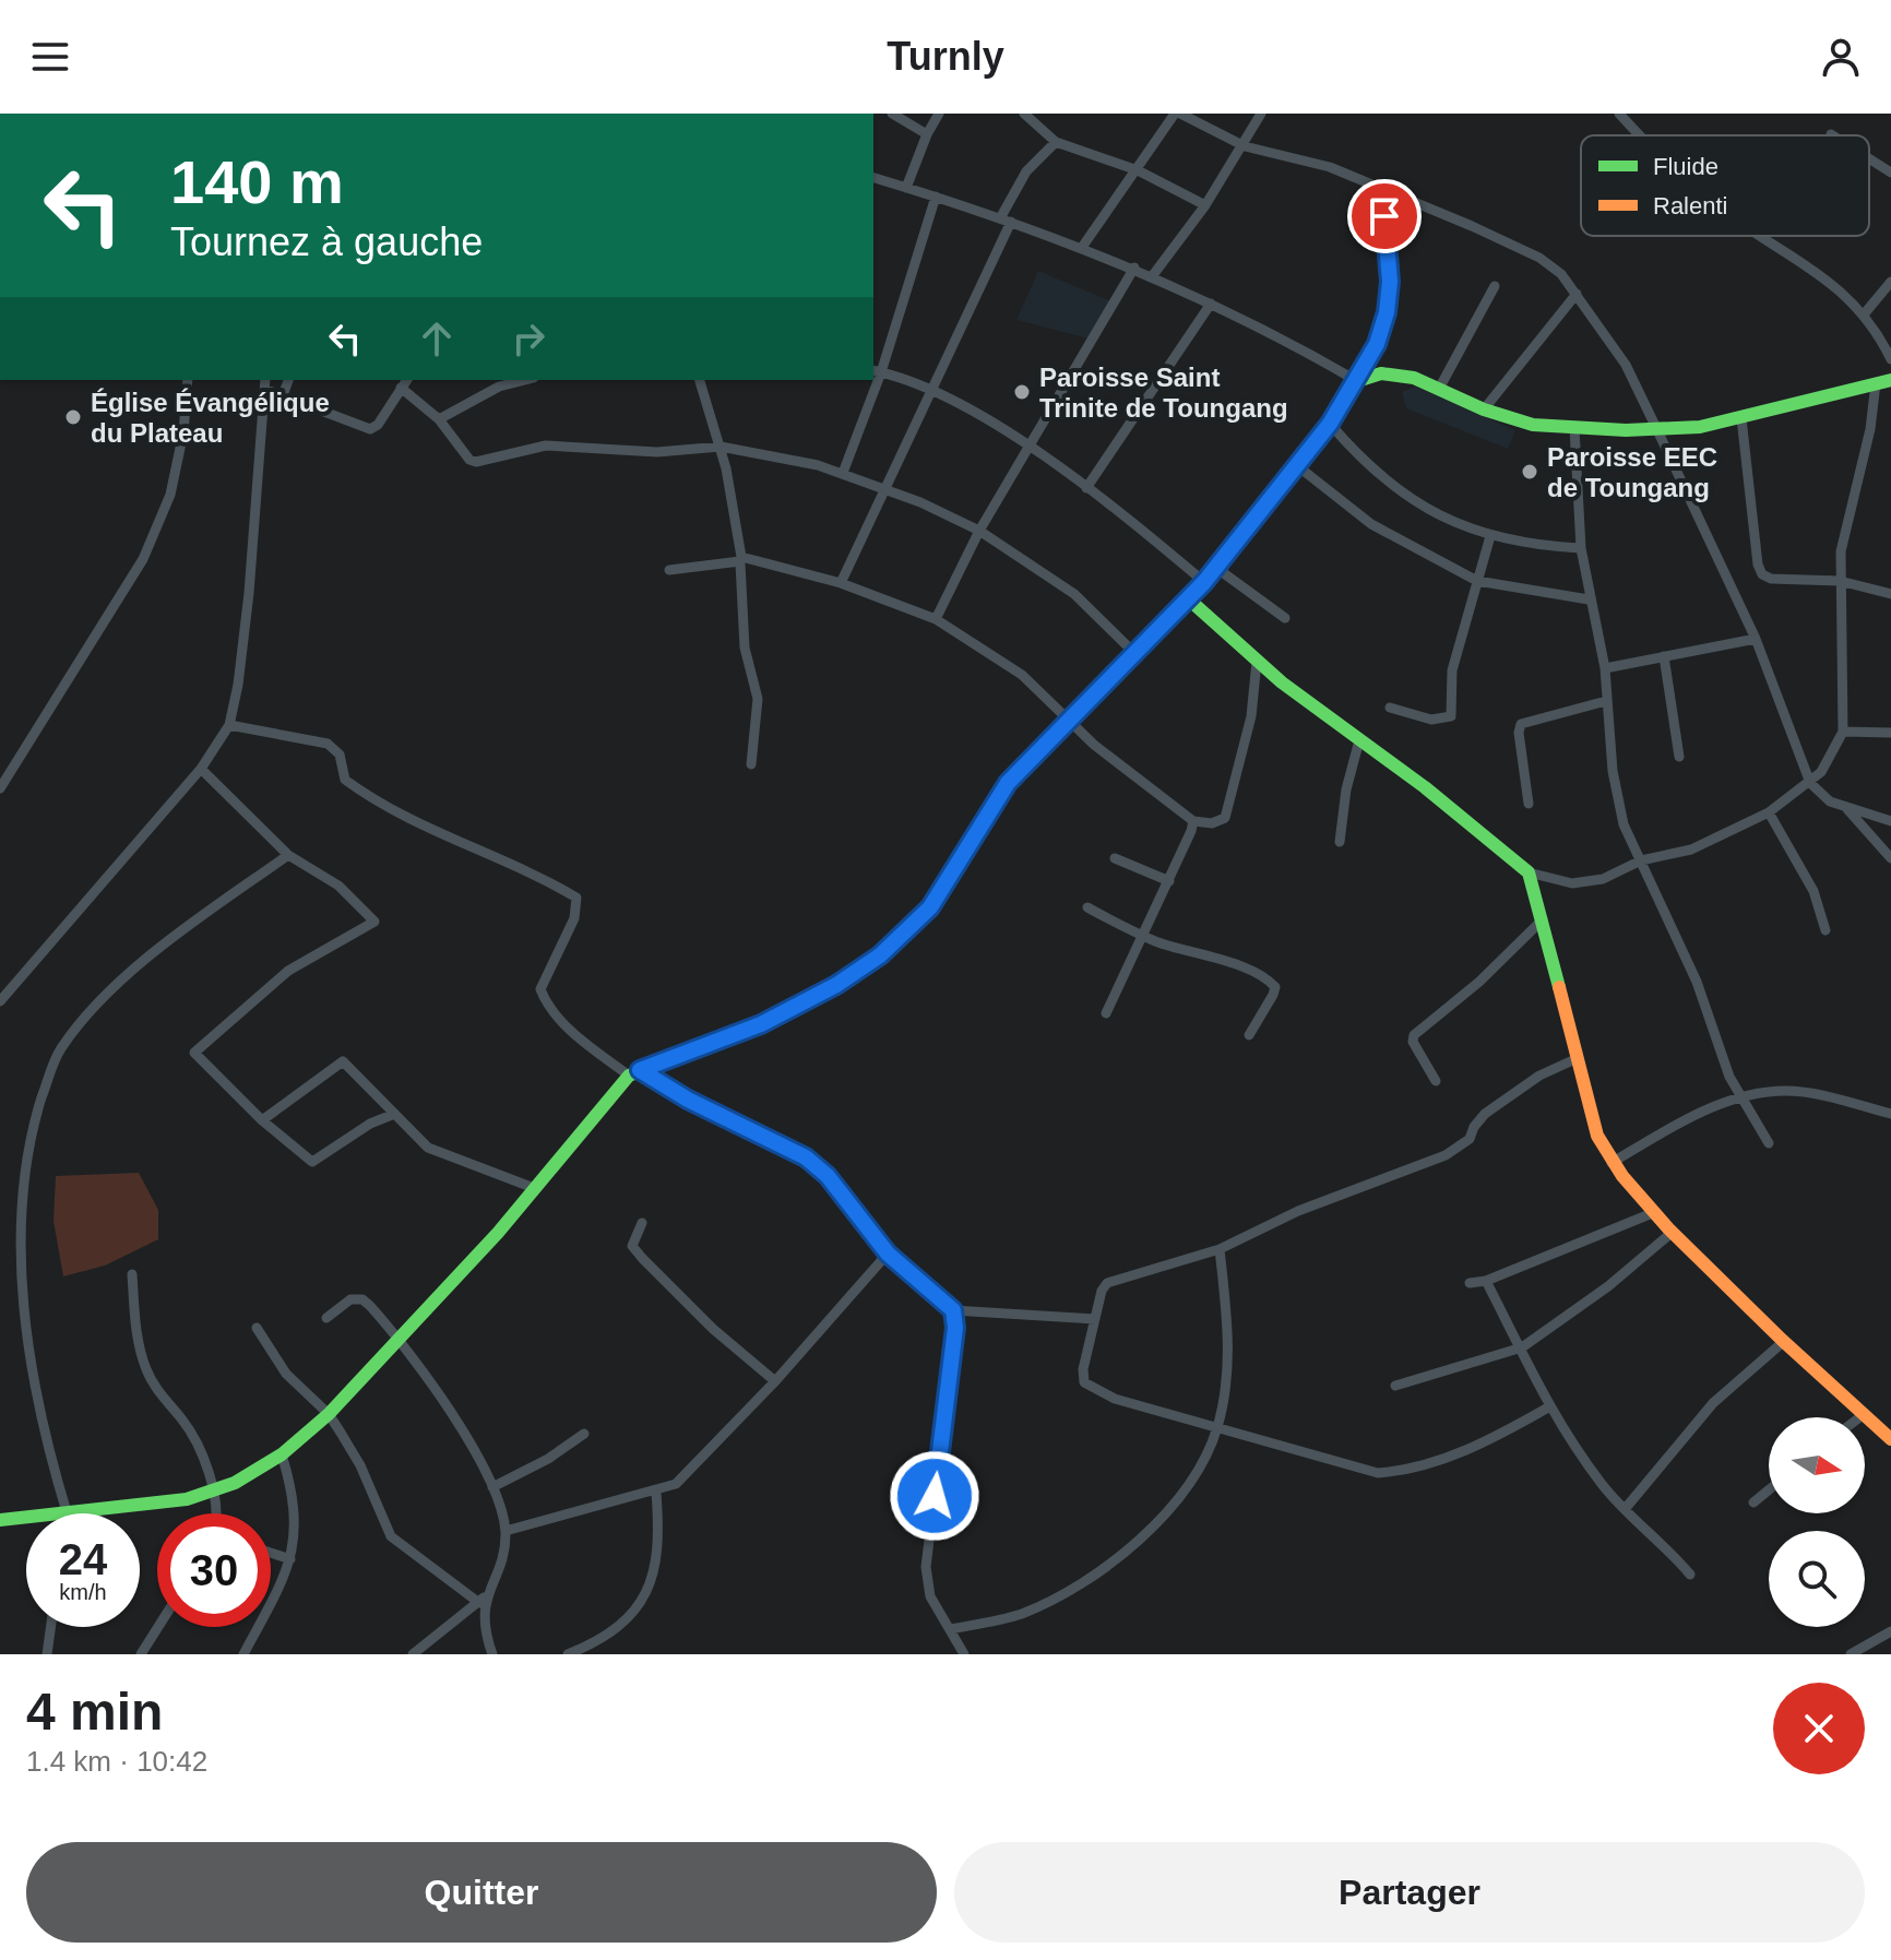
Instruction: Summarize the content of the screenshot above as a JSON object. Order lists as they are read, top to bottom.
{
  "places": ["Paroisse Saint Trinite de Toungang", "Église Évangélique du Plateau", "Paroisse EEC de Toungang"],
  "legend": ["Fluide", "Ralenti"],
  "north": "right",
  "page": {
    "header": "Turnly",
    "turn": ["140 m", "Tournez à gauche"],
    "speed": "24 km/h",
    "limit": "30",
    "heading": ["4 min", "1.4 km · 10:42"],
    "buttons": ["Quitter", "Partager"]
  }
}
